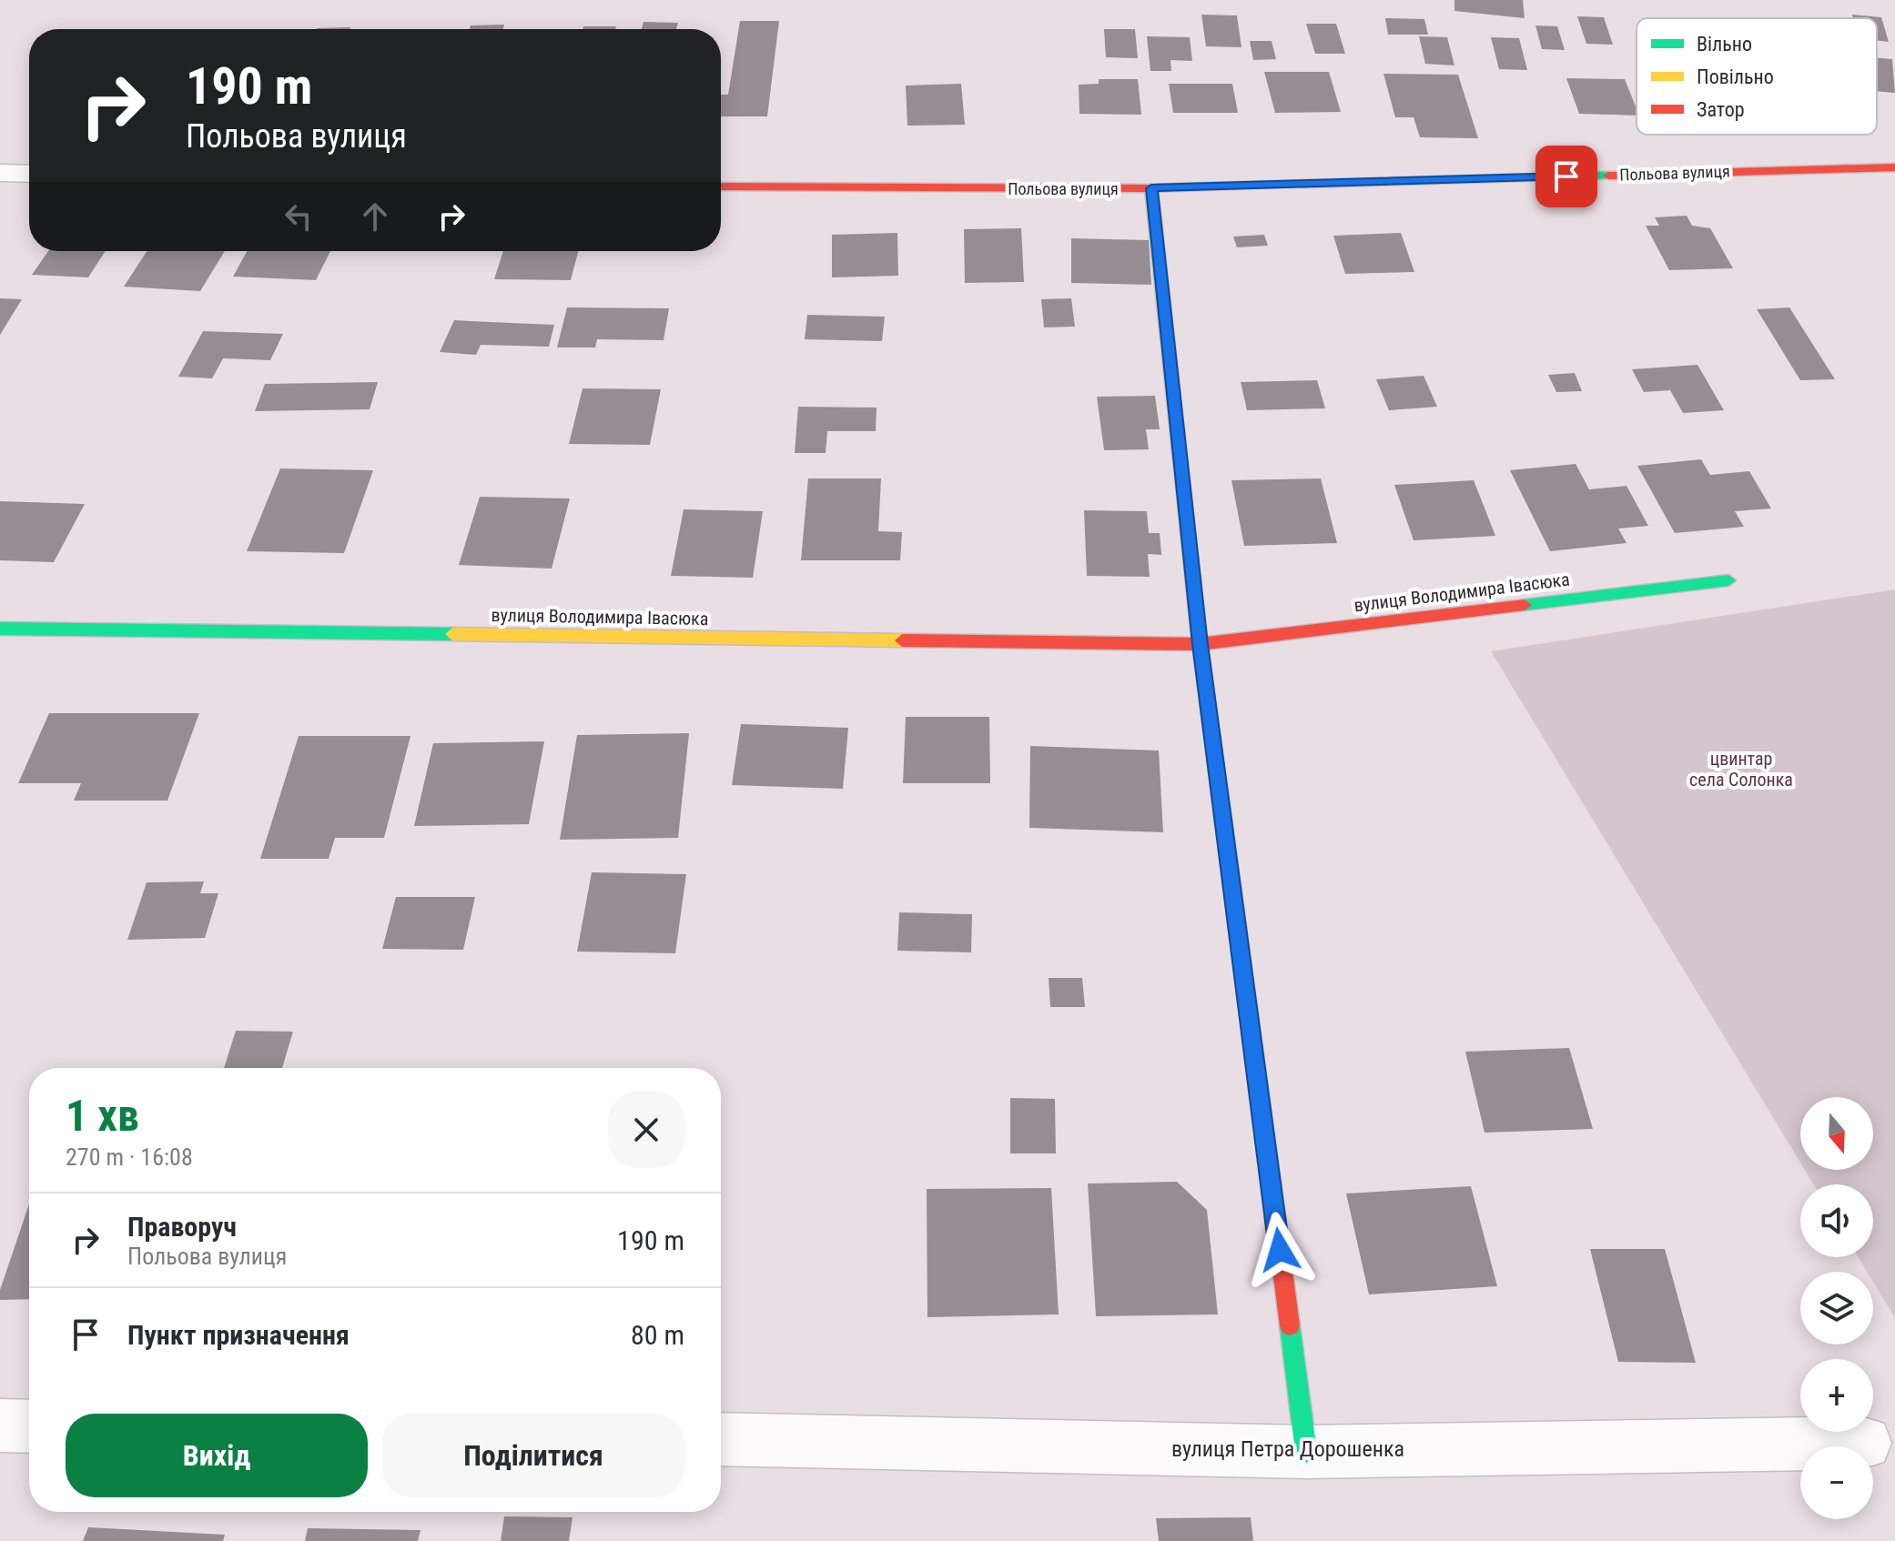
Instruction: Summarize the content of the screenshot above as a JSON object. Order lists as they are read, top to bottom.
{
  "streets": {
    "street": ["Польова вулиця", "вулиця Володимира Івасюка", "вулиця Петра Дорошенка"]
  },
  "parks": ["цвинтар села Солонка"],
  "legend": ["Вільно", "Повільно", "Затор"],
  "north": "bottom",
  "page": {
    "turn": ["190 m", "Польова вулиця"],
    "heading": ["1 хв", "270 m · 16:08"],
    "map_buttons": ["+", "−"],
    "list": [
      {
        "name": "Праворуч",
        "note": "Польова вулиця",
        "value": "190 m"
      },
      {
        "name": "Пункт призначення",
        "value": "80 m"
      }
    ],
    "buttons": ["Вихід", "Поділитися"]
  }
}
